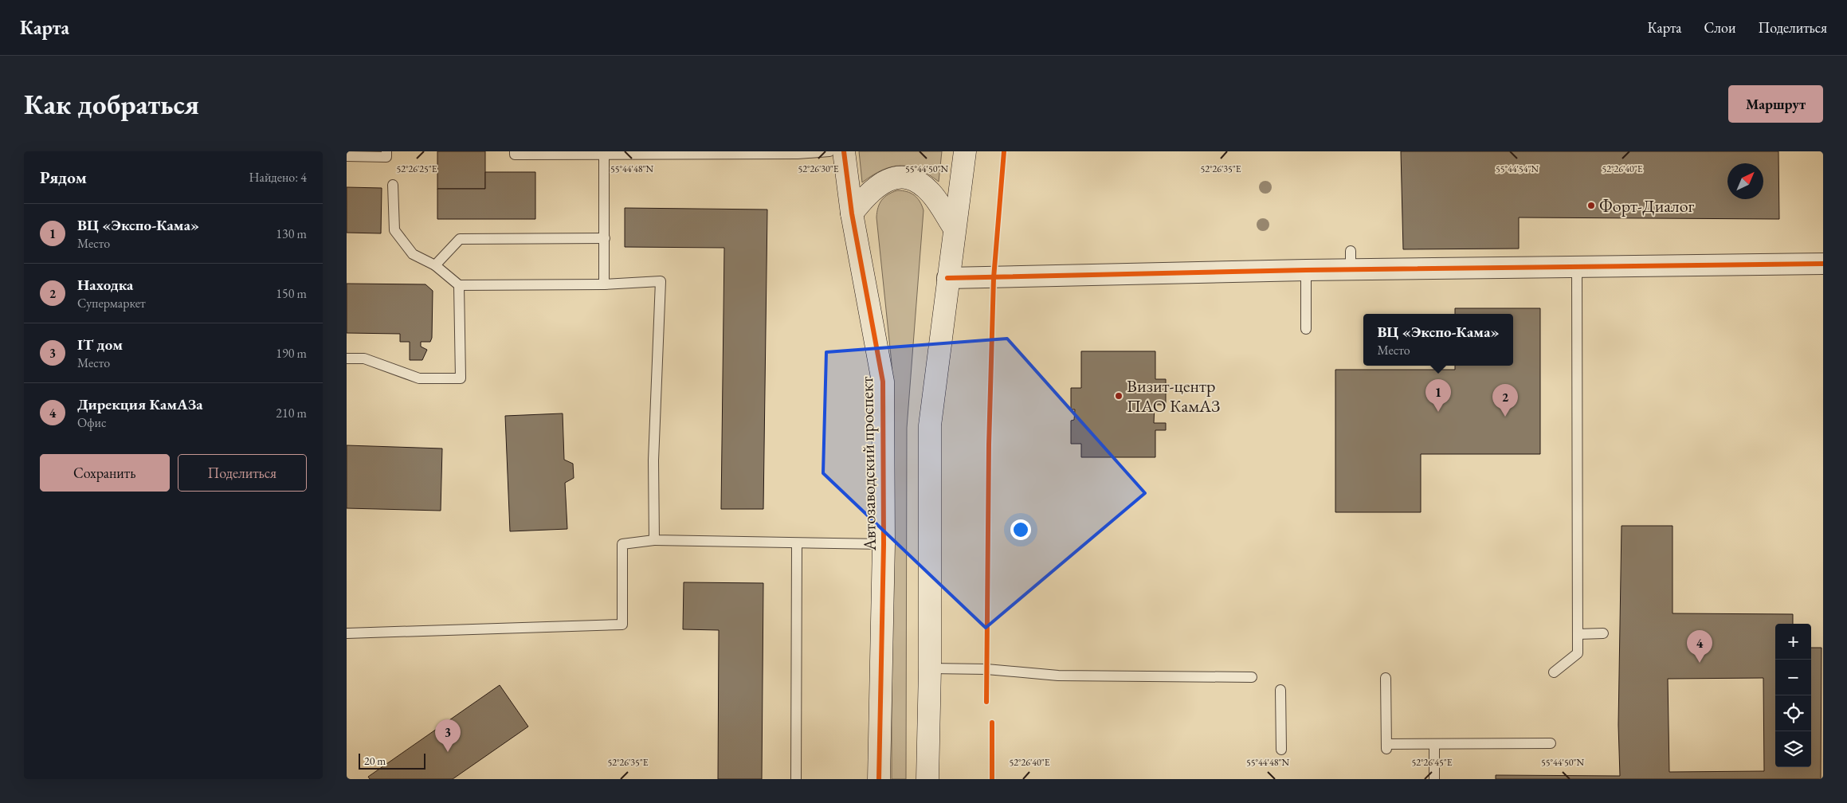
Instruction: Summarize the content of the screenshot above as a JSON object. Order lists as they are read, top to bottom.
{
  "streets": {
    "street": ["Автозаводский проспект"]
  },
  "places": ["Форт-Диалог", "Визит-центр ПАО КамАЗ"],
  "scale_bar": "20 m",
  "north": "top right",
  "page": {
    "header": "Карта",
    "nav": ["Карта", "Слои", "Поделиться"],
    "buttons": [
      "Маршрут",
      ["Сохранить", "Поделиться"]
    ],
    "title": "Как добраться",
    "heading": ["Рядом", "Найдено: 4"],
    "list": [
      {
        "mark": "1",
        "name": "ВЦ «Экспо-Кама»",
        "note": "Место",
        "value": "130 m"
      },
      {
        "mark": "2",
        "name": "Находка",
        "note": "Супермаркет",
        "value": "150 m"
      },
      {
        "mark": "3",
        "name": "IT дом",
        "note": "Место",
        "value": "190 m"
      },
      {
        "mark": "4",
        "name": "Дирекция КамАЗа",
        "note": "Офис",
        "value": "210 m"
      }
    ],
    "popup": ["ВЦ «Экспо-Кама»", "Место"],
    "pins": [
      "1",
      "2",
      "4",
      "3"
    ],
    "map_buttons": ["+", "−"],
    "scale": "20 m"
  },
  "coordinates": [
    "55°44'48\"N",
    "55°44'50\"N",
    "55°44'54\"N",
    "52°26'25\"E",
    "52°26'30\"E",
    "52°26'35\"E",
    "52°26'40\"E",
    "52°26'45\"E"
  ]
}
